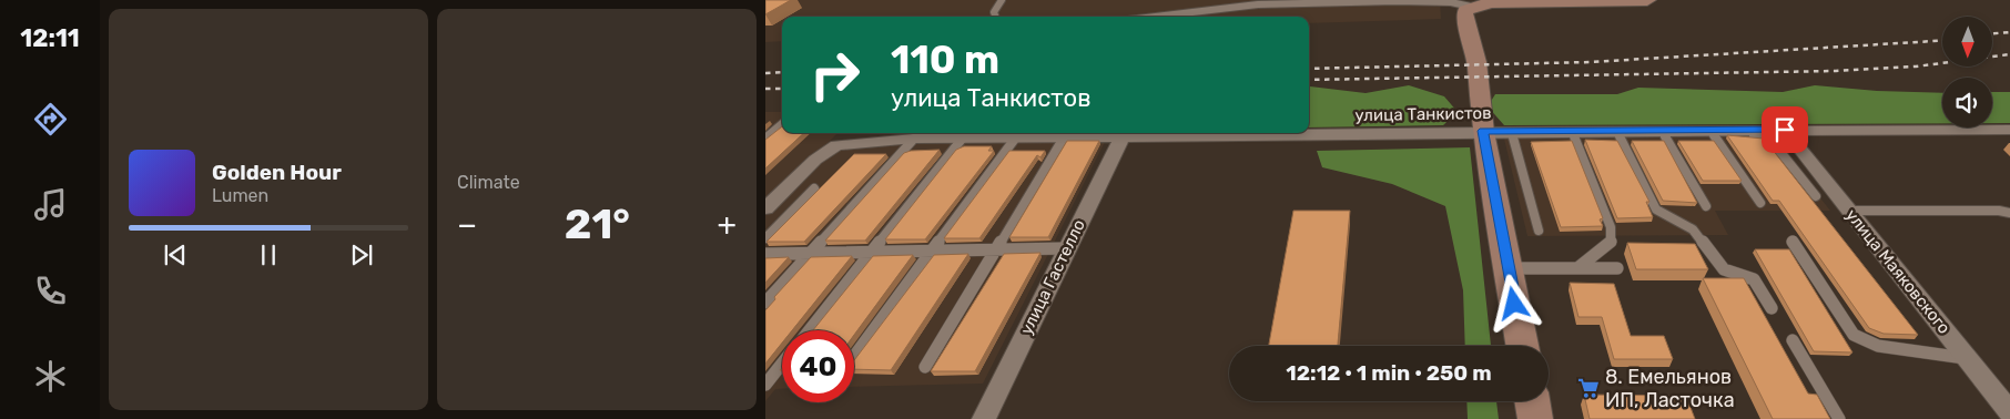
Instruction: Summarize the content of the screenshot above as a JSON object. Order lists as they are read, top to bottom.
{
  "streets": {
    "street": ["улица Танкистов", "улица Маяковского", "улица Гастелло"]
  },
  "crossings": [
    ["улица Танкистов", "улица Маяковского"],
    ["улица Танкистов", "улица Гастелло"]
  ],
  "places": {
    "supermarket": ["8. Емельянов ИП, Ласточка"]
  },
  "north": "bottom",
  "page": {
    "tabs": "12:11",
    "tile": "Climate",
    "turn": ["110 m", "улица Танкистов"],
    "song": ["Golden Hour", "Lumen"],
    "heat": ["−", "21°", "+"],
    "limit": "40",
    "trip": "12:12 · 1 min · 250 m"
  }
}
